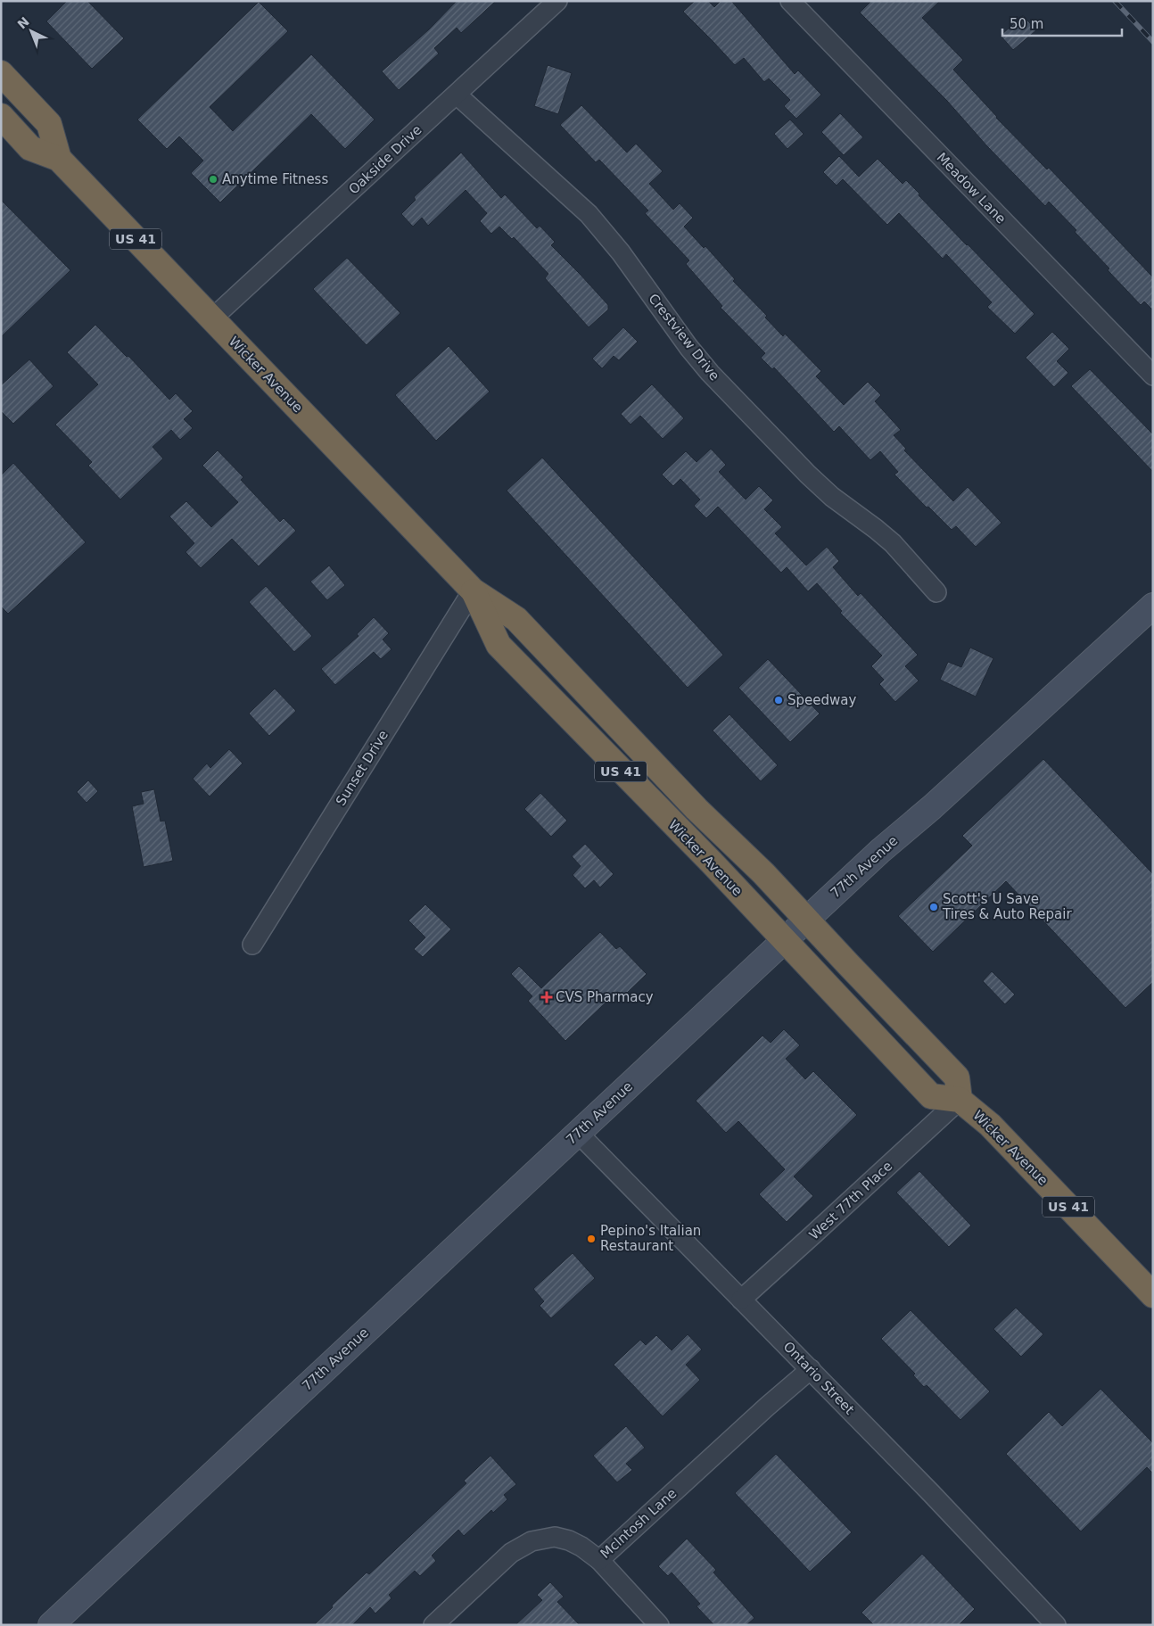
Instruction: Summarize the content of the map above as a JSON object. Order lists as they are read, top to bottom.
{
  "streets": {
    "highway": ["US 41", "Wicker Avenue"],
    "street": [
      "Oakside Drive",
      "Meadow Lane",
      "Crestview Drive",
      "Sunset Drive",
      "77th Avenue",
      "West 77th Place",
      "Ontario Street",
      "Mclntosh Lane"
    ]
  },
  "crossings": [
    ["Oakside Drive", "Crestview Drive"],
    ["Oakside Drive", "Wicker Avenue"],
    ["Wicker Avenue", "Sunset Drive"],
    ["Wicker Avenue", "77th Avenue"],
    ["Wicker Avenue", "West 77th Place"],
    ["77th Avenue", "Ontario Street"],
    ["West 77th Place", "Ontario Street"],
    ["Ontario Street", "Mclntosh Lane"]
  ],
  "places": {
    "other": [
      "Anytime Fitness",
      "Speedway",
      "Scott's U Save Tires & Auto Repair",
      "Pepino's Italian Restaurant"
    ],
    "health": ["CVS Pharmacy"]
  },
  "scale_bar": "50 m",
  "north": "top left"
}
